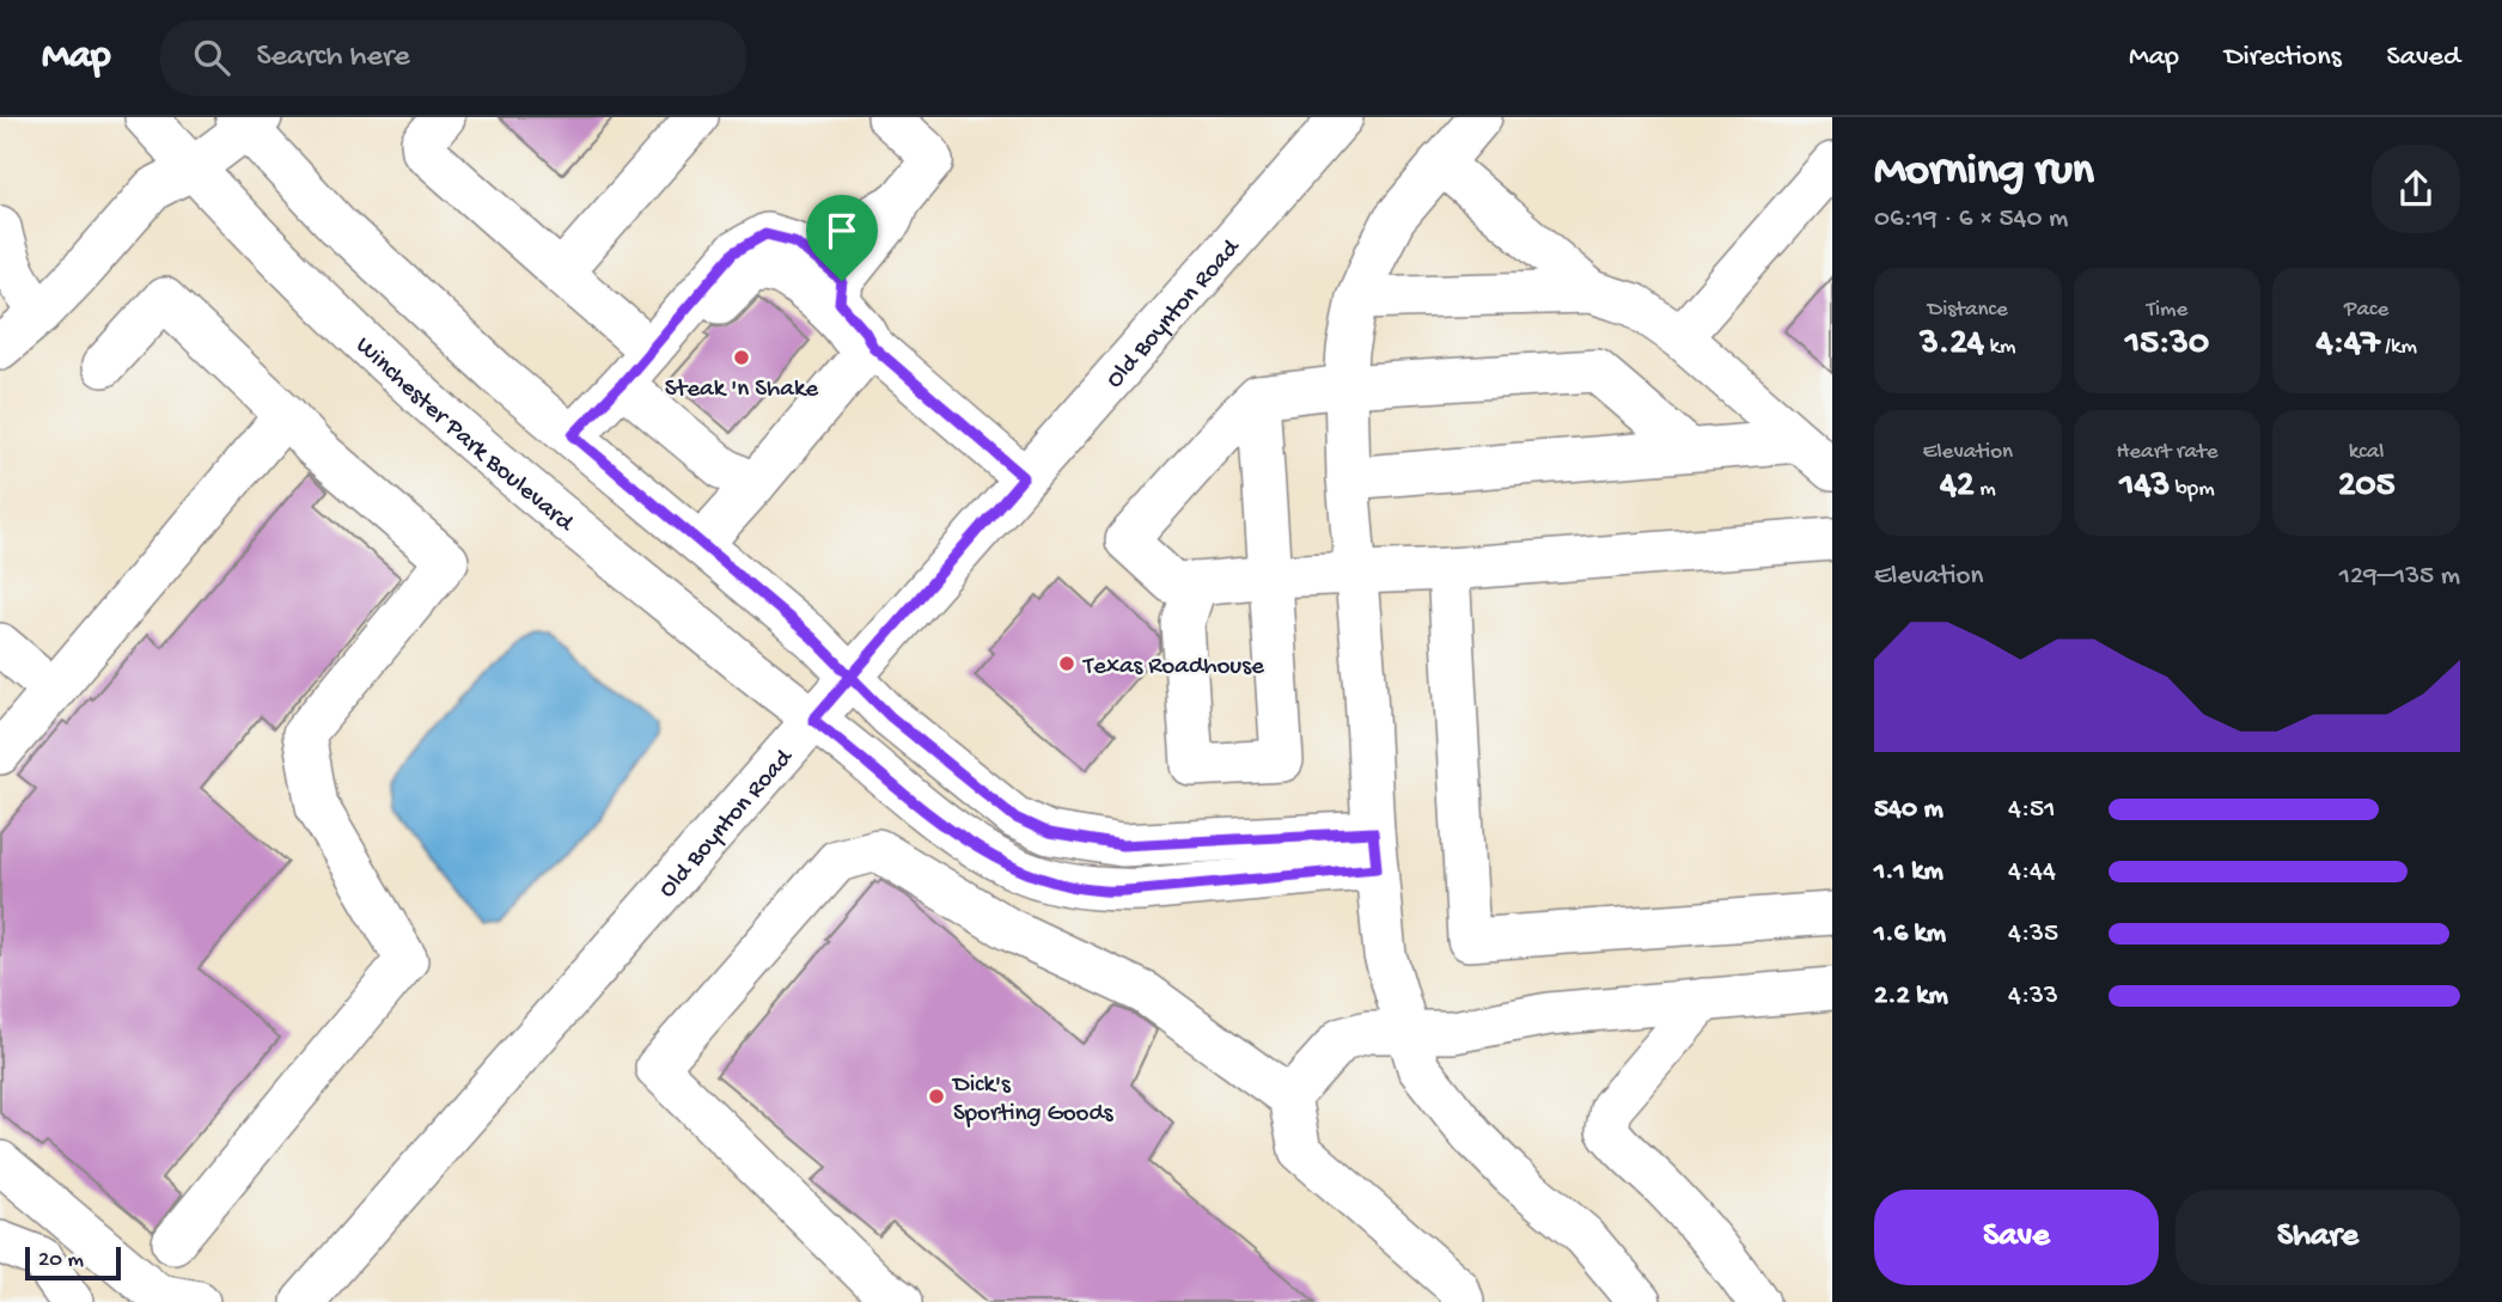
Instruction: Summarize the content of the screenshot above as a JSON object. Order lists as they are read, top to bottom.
{
  "streets": {
    "street": ["Old Boynton Road", "Winchester Park Boulevard"]
  },
  "crossings": [
    ["Old Boynton Road", "Winchester Park Boulevard"]
  ],
  "places": ["Steak 'n Shake", "Texas Roadhouse", "Dick's Sporting Goods"],
  "scale_bar": "20 m",
  "page": {
    "header": "Map",
    "search": "Search here",
    "nav": ["Map", "Directions", "Saved"],
    "heading": ["Morning run", "06:19 · 6 × 540 m"],
    "stats": [
      ["Distance", "3.24 km"],
      ["Time", "15:30"],
      ["Pace", "4:47 /km"],
      ["Elevation", "42 m"],
      ["Heart rate", "143 bpm"],
      ["kcal", "205"]
    ],
    "chart": ["Elevation", "129–135 m"],
    "list": [
      {
        "name": "540 m",
        "note": "4:51"
      },
      {
        "name": "1.1 km",
        "note": "4:44"
      },
      {
        "name": "1.6 km",
        "note": "4:35"
      },
      {
        "name": "2.2 km",
        "note": "4:33"
      }
    ],
    "buttons": ["Save", "Share"],
    "scale": "20 m"
  }
}
